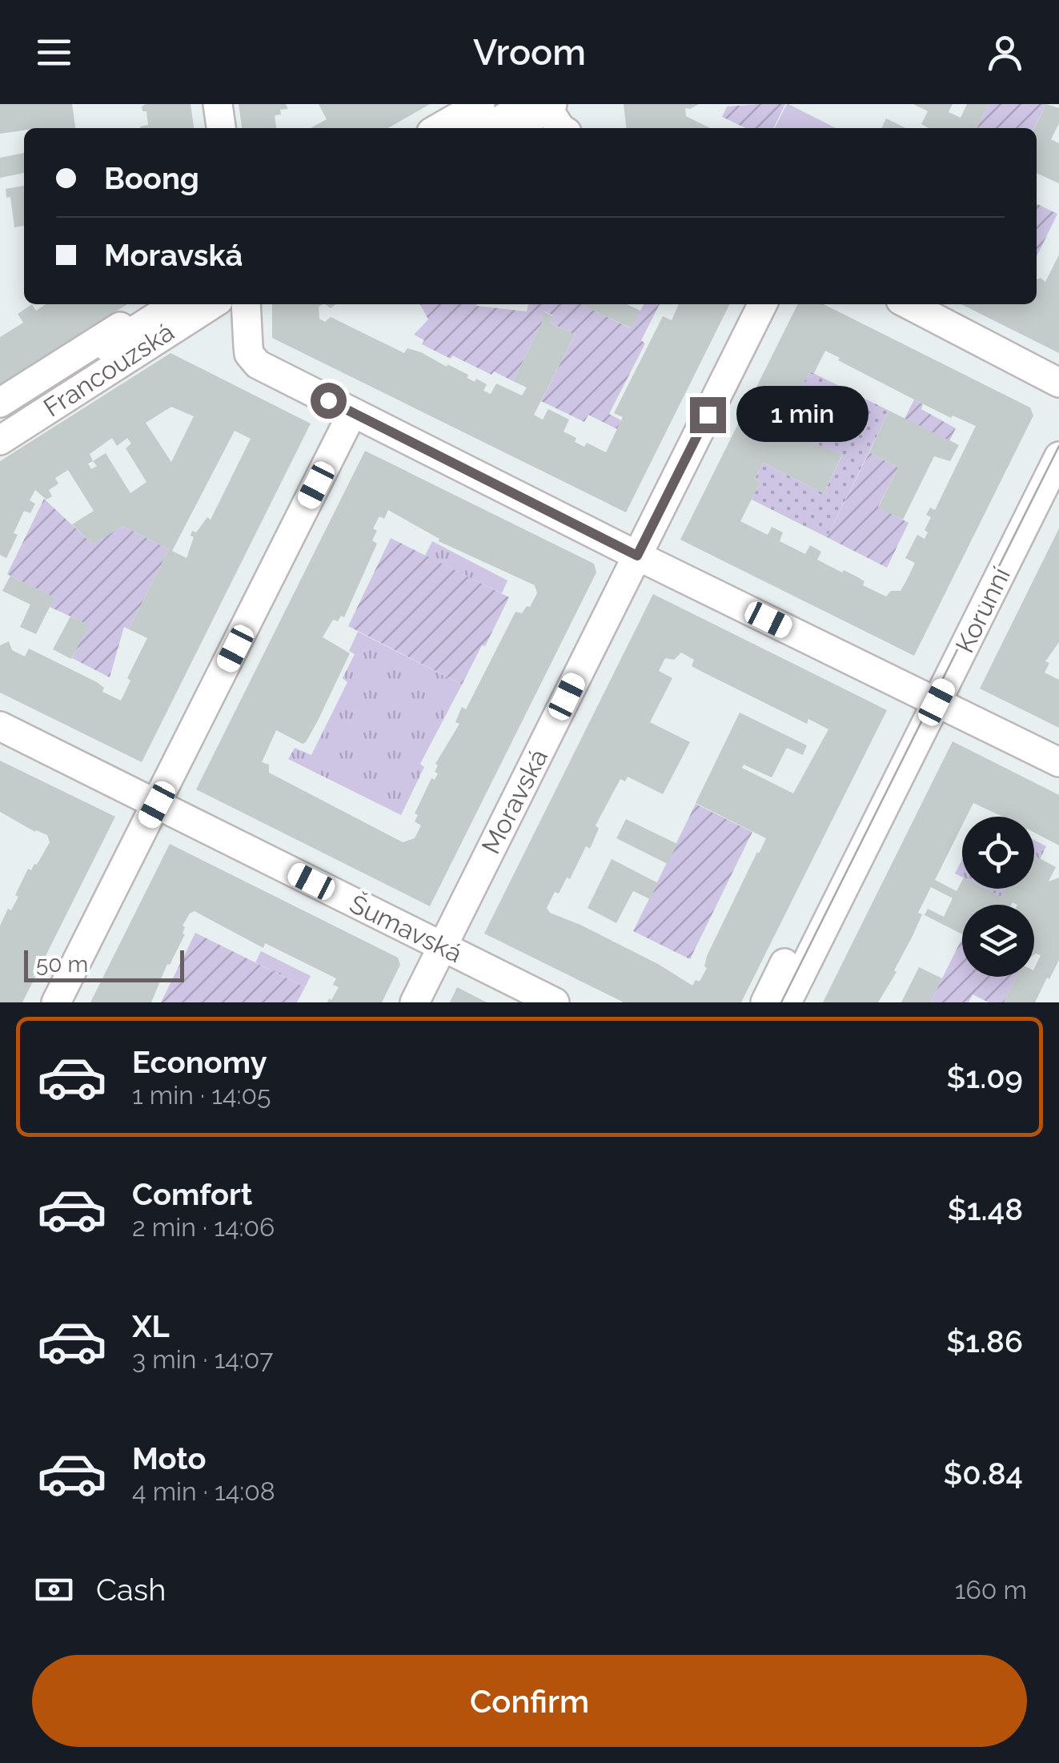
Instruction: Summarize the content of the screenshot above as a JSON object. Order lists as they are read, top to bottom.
{
  "streets": {
    "street": [
      "Francouzská",
      "Korunní",
      "Moravská",
      "Šumavská"
    ]
  },
  "crossings": [
    ["Moravská", "Šumavská"]
  ],
  "scale_bar": "50 m",
  "page": {
    "header": "Vroom",
    "banner": ["Boong", "Moravská"],
    "bubble": "1 min",
    "scale": "50 m",
    "list": [
      {
        "name": "Economy",
        "note": "1 min · 14:05",
        "value": "$1.09"
      },
      {
        "name": "Comfort",
        "note": "2 min · 14:06",
        "value": "$1.48"
      },
      {
        "name": "XL",
        "note": "3 min · 14:07",
        "value": "$1.86"
      },
      {
        "name": "Moto",
        "note": "4 min · 14:08",
        "value": "$0.84"
      }
    ],
    "pay": ["Cash", "160 m"],
    "buttons": "Confirm"
  }
}
